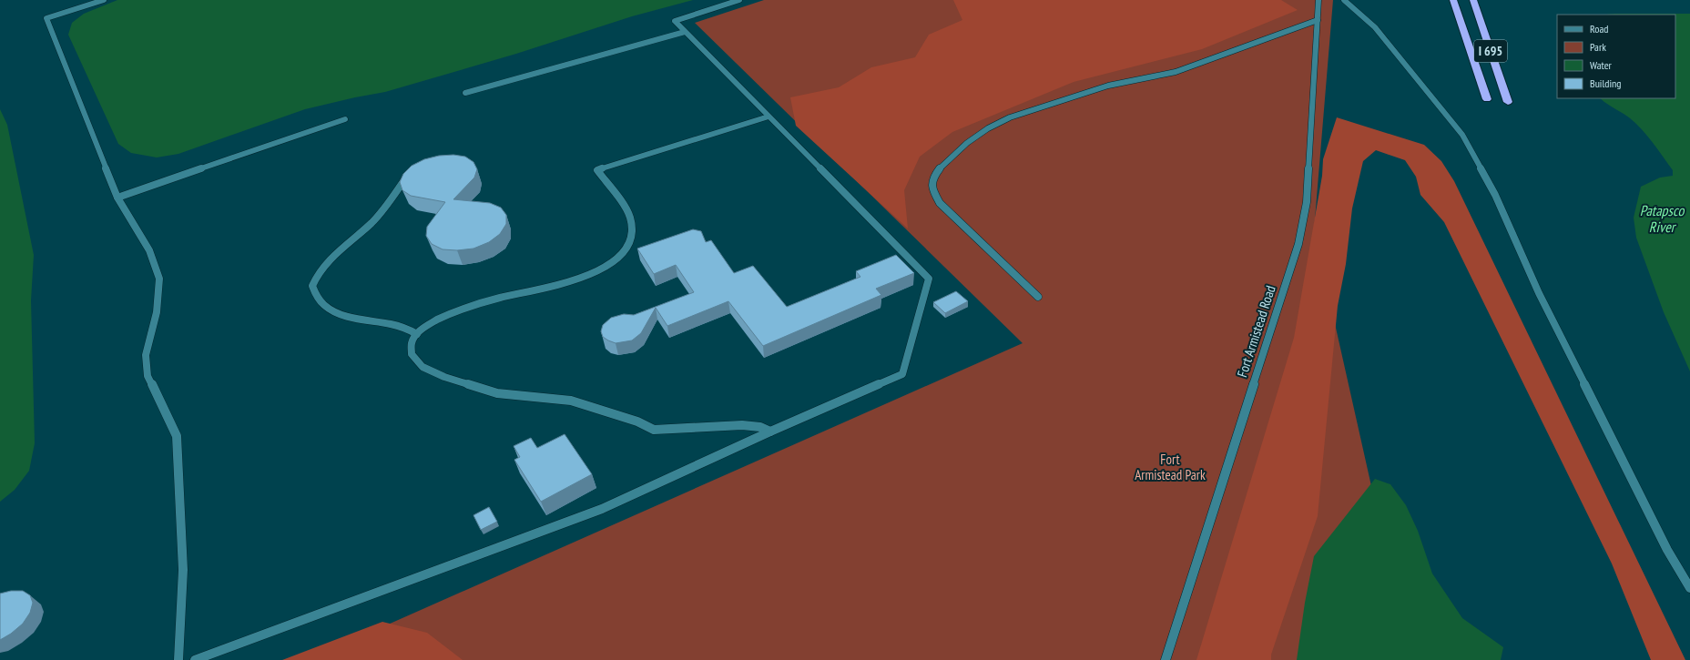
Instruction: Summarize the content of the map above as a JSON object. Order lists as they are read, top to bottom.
{
  "streets": {
    "highway": ["I 695"],
    "street": ["Fort Armistead Road"]
  },
  "water": ["Patapsco River"],
  "parks": ["Fort Armistead Park"],
  "legend": [
    "Road",
    "Park",
    "Water",
    "Building"
  ]
}
